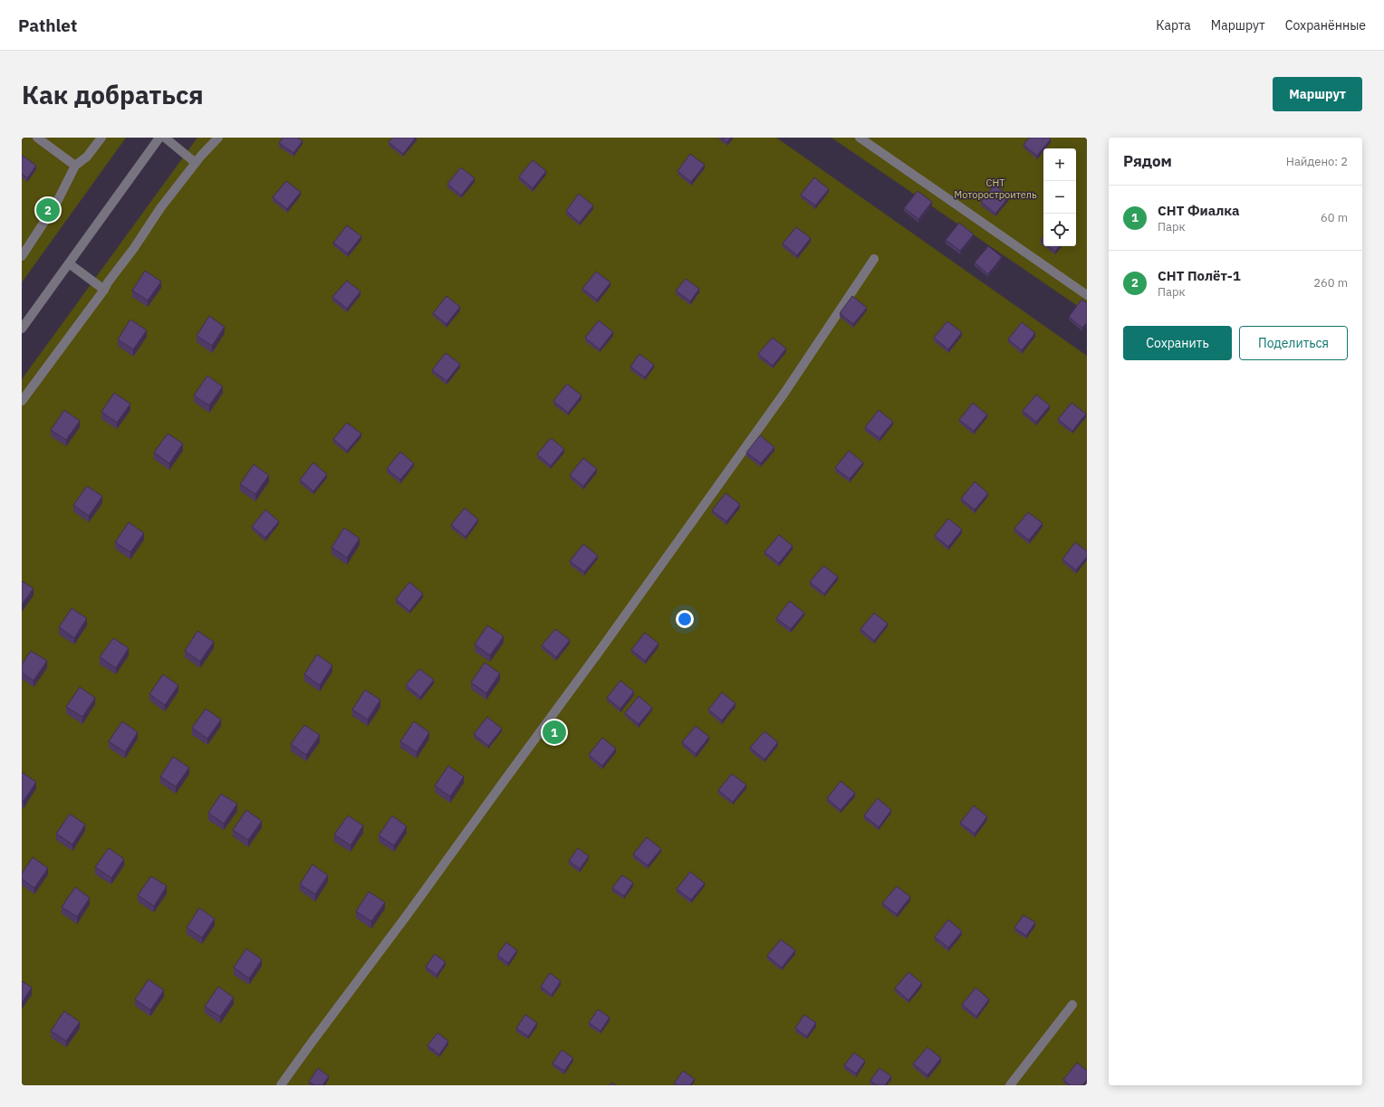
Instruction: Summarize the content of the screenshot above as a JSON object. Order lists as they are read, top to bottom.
{
  "parks": ["СНТ Моторостроитель"],
  "page": {
    "header": "Pathlet",
    "nav": ["Карта", "Маршрут", "Сохранённые"],
    "buttons": [
      "Маршрут",
      ["Сохранить", "Поделиться"]
    ],
    "title": "Как добраться",
    "heading": ["Рядом", "Найдено: 2"],
    "map_buttons": ["+", "−"],
    "list": [
      {
        "mark": "1",
        "name": "СНТ Фиалка",
        "note": "Парк",
        "value": "60 m"
      },
      {
        "mark": "2",
        "name": "СНТ Полёт-1",
        "note": "Парк",
        "value": "260 m"
      }
    ],
    "pins": ["2", "1"]
  }
}
